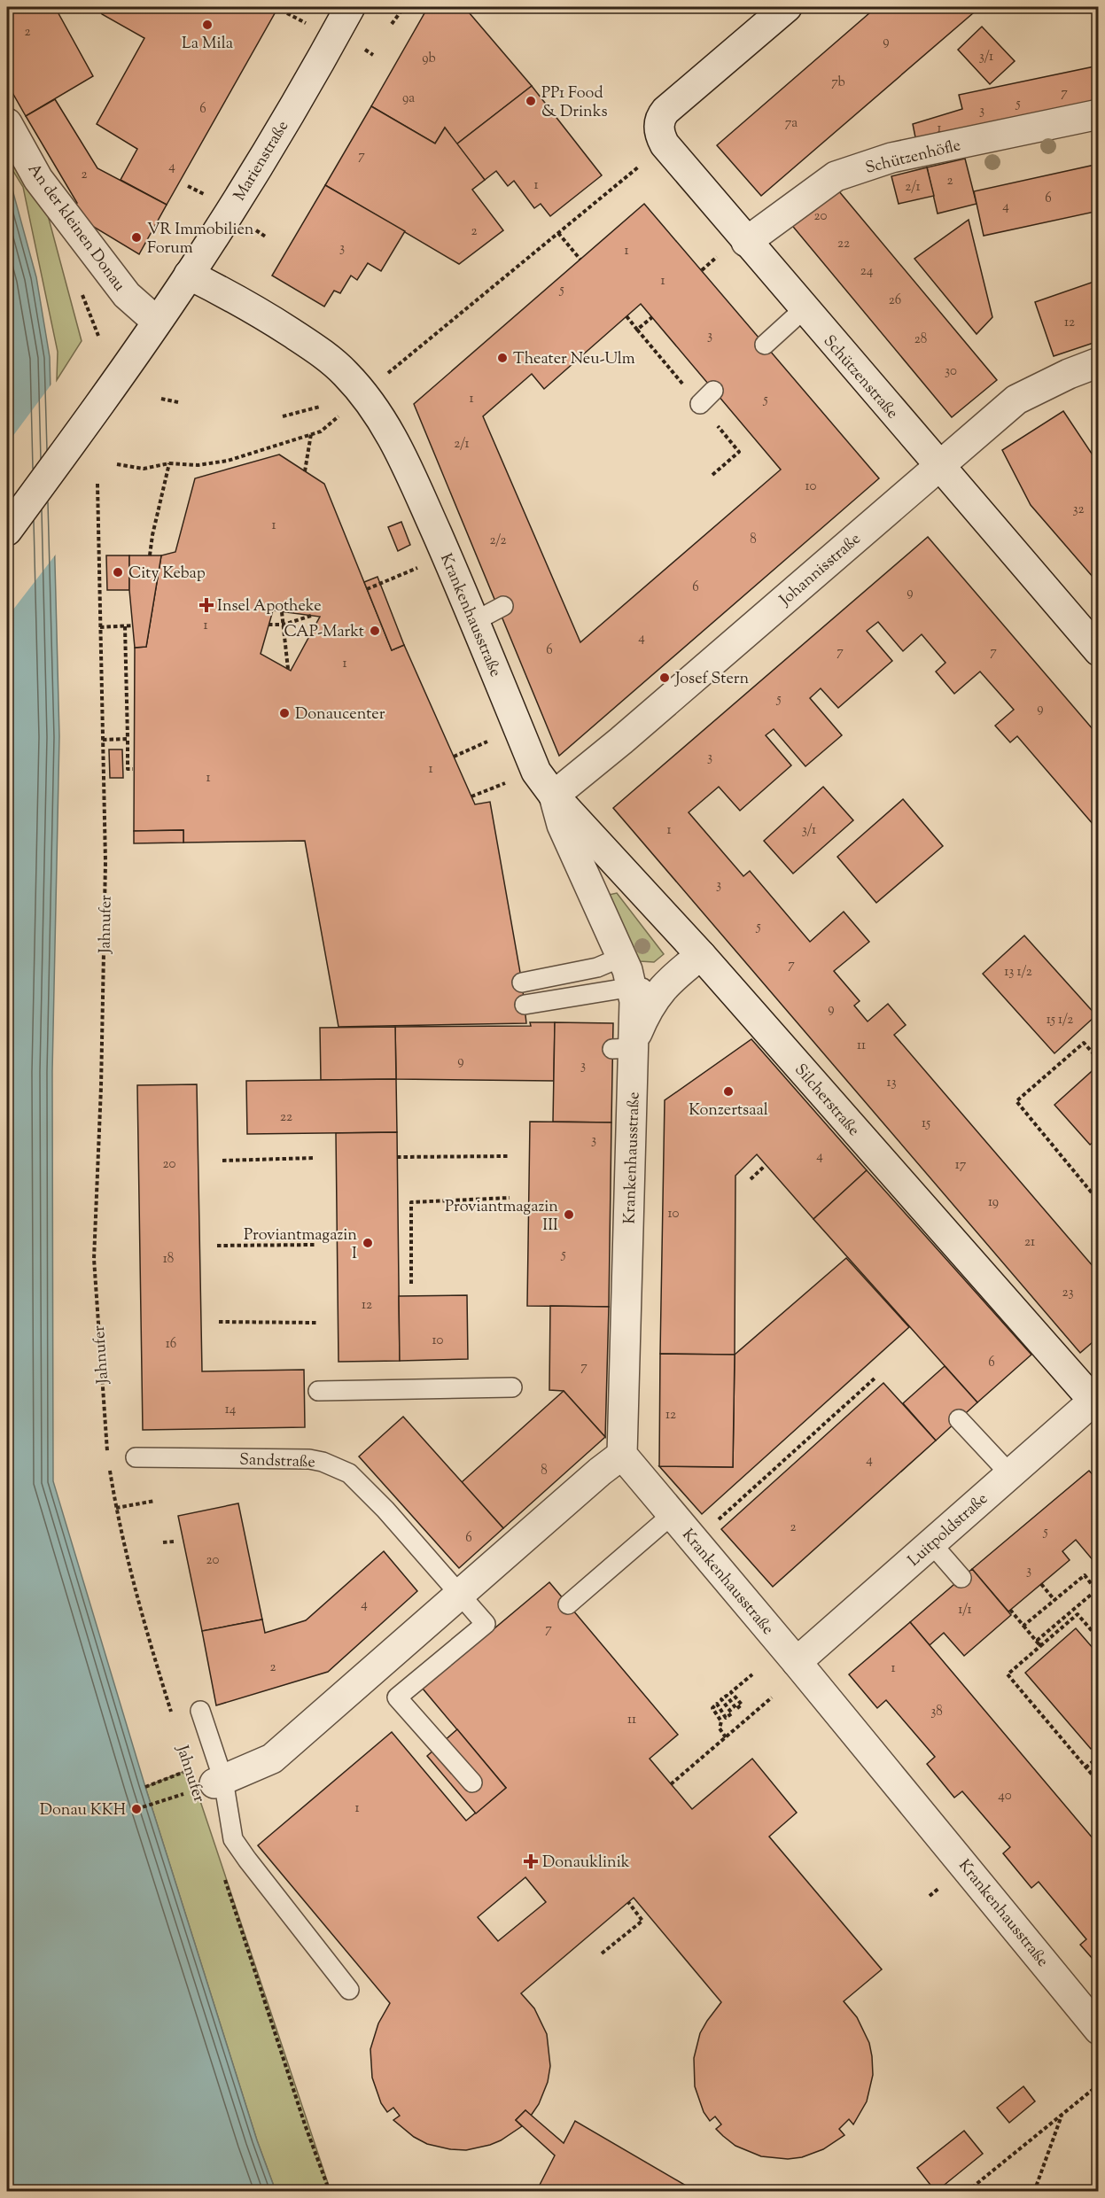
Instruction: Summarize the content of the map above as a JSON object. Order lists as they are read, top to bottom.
{
  "streets": {
    "street": [
      "Schützenhöfle",
      "Marienstraße",
      "An der kleinen Donau",
      "Schützenstraße",
      "Johannisstraße",
      "Krankenhausstraße",
      "Silcherstraße",
      "Luitpoldstraße"
    ],
    "lane": ["Jahnufer", "Sandstraße"]
  },
  "crossings": [
    ["Schützenhöfle", "Schützenstraße"],
    ["Marienstraße", "An der kleinen Donau"],
    ["Marienstraße", "Krankenhausstraße"],
    ["Schützenstraße", "Johannisstraße"],
    ["Johannisstraße", "Krankenhausstraße"],
    ["Johannisstraße", "Silcherstraße"],
    ["Krankenhausstraße", "Silcherstraße"],
    ["Krankenhausstraße", "Luitpoldstraße"],
    ["Silcherstraße", "Luitpoldstraße"]
  ],
  "places": {
    "other": [
      "La Mila",
      "PP1 Food & Drinks",
      "VR Immobilien Forum",
      "Theater Neu-Ulm",
      "City Kebap",
      "CAP-Markt",
      "Josef Stern",
      "Donaucenter",
      "Konzertsaal",
      "Proviantmagazin III",
      "Proviantmagazin I",
      "Donau KKH"
    ],
    "health": ["Insel Apotheke", "Donauklinik"]
  },
  "house_numbers": [
    "2",
    "9",
    "3/1",
    "9b",
    "7b",
    "7",
    "9a",
    "5",
    "6",
    "3",
    "7a",
    "1",
    "7",
    "4",
    "2",
    "2",
    "1",
    "2/1",
    "6",
    "4",
    "20",
    "2",
    "22",
    "3",
    "1",
    "24",
    "1",
    "5",
    "26",
    "12",
    "3",
    "28",
    "30",
    "1",
    "5",
    "2/1",
    "10",
    "32",
    "1",
    "8",
    "2/2",
    "6",
    "9",
    "1",
    "4",
    "6",
    "7",
    "7",
    "1",
    "5",
    "9",
    "3",
    "1",
    "1",
    "1",
    "3/1",
    "3",
    "5",
    "7",
    "13 1/2",
    "9",
    "15 1/2",
    "11",
    "9",
    "3",
    "13",
    "22",
    "15",
    "3",
    "4",
    "20",
    "17",
    "19",
    "10",
    "21",
    "5",
    "18",
    "23",
    "12",
    "10",
    "16",
    "6",
    "7",
    "14",
    "12",
    "4",
    "8",
    "2",
    "5",
    "6",
    "20",
    "3",
    "4",
    "1/1",
    "7",
    "2",
    "1",
    "38",
    "11",
    "40",
    "1"
  ]
}
